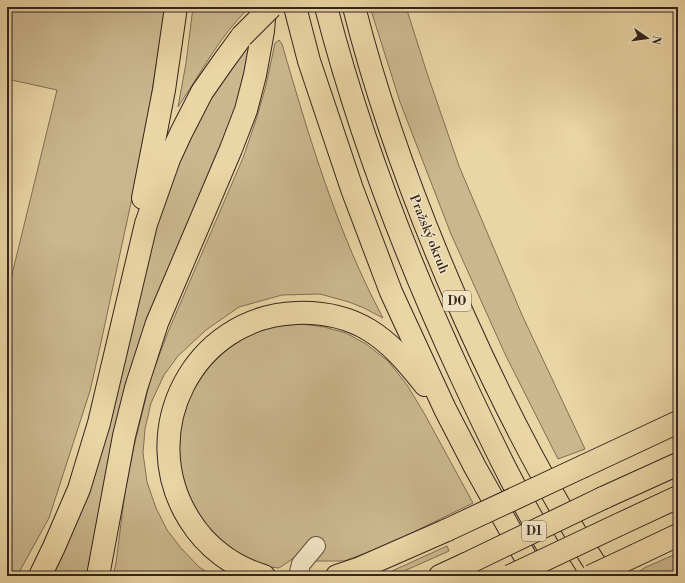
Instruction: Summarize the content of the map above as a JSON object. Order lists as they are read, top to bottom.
{
  "streets": {
    "highway": ["Pražský okruh", "D0", "D1"]
  },
  "north": "right"
}
